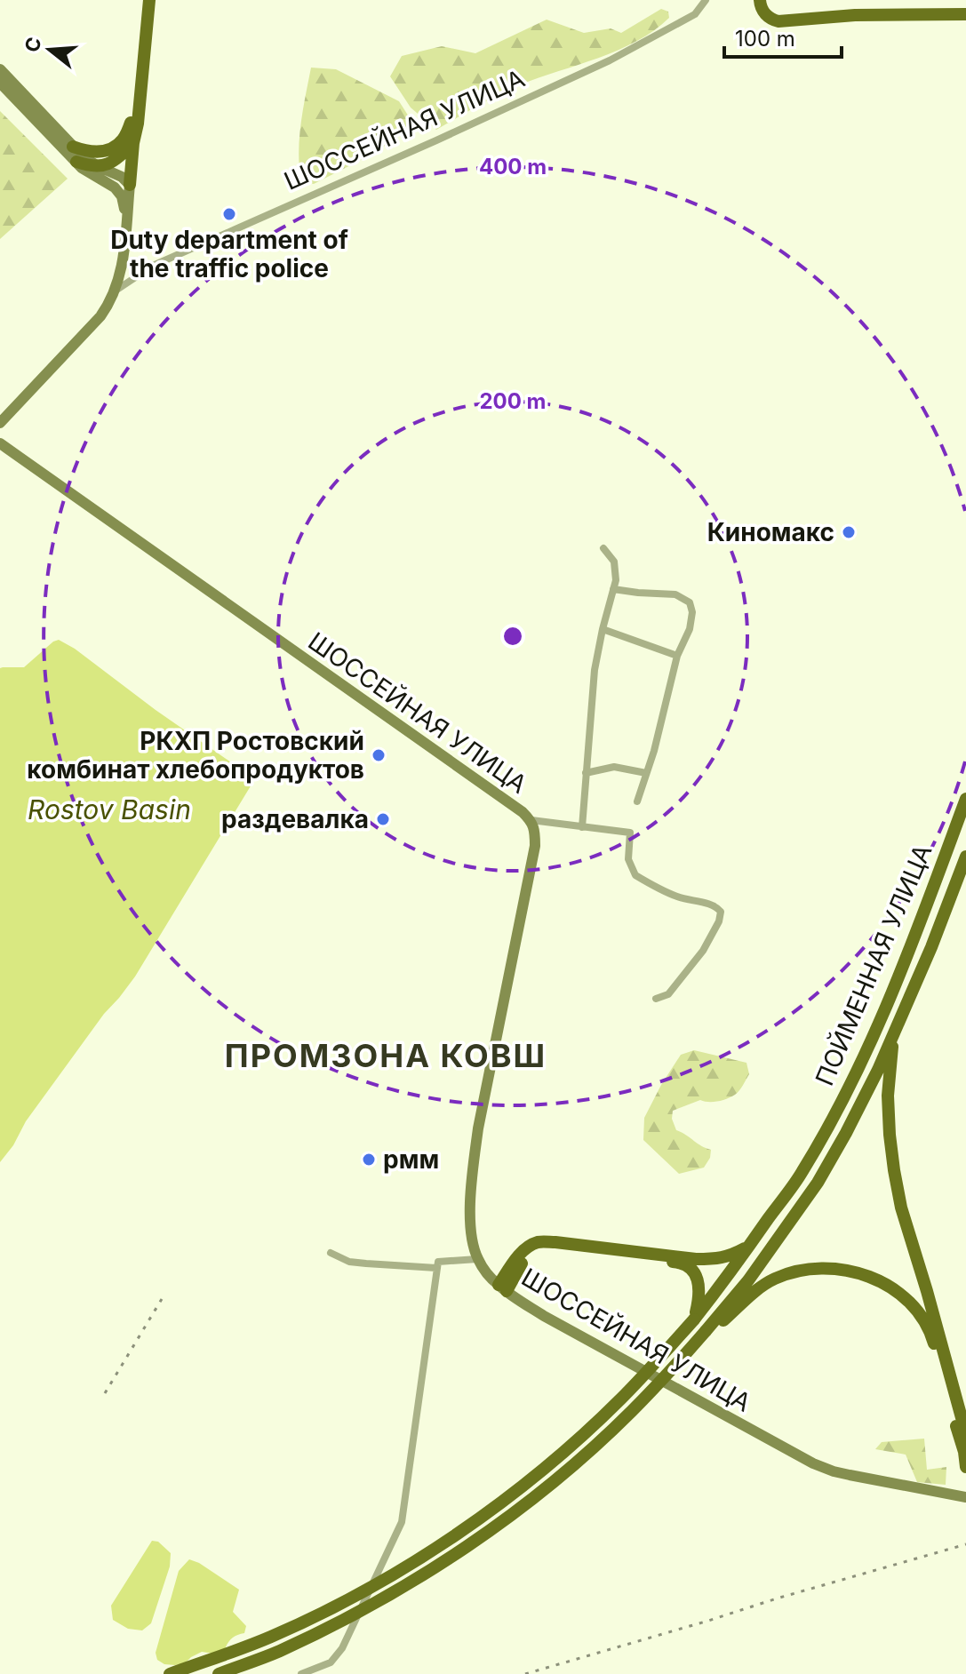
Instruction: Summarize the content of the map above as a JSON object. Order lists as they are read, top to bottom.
{
  "streets": {
    "main road": ["ШОССЕЙНАЯ УЛИЦА", "ПОЙМЕННАЯ УЛИЦА"]
  },
  "districts": ["ПРОМЗОНА КОВШ"],
  "water": ["Rostov Basin"],
  "places": [
    "Duty department of the traffic police",
    "Киномакс",
    "РКХП Ростовский комбинат хлебопродуктов",
    "раздевалка",
    "рмм"
  ],
  "scale_bar": "100 m",
  "north": "left",
  "rings": ["400 m", "200 m"]
}
